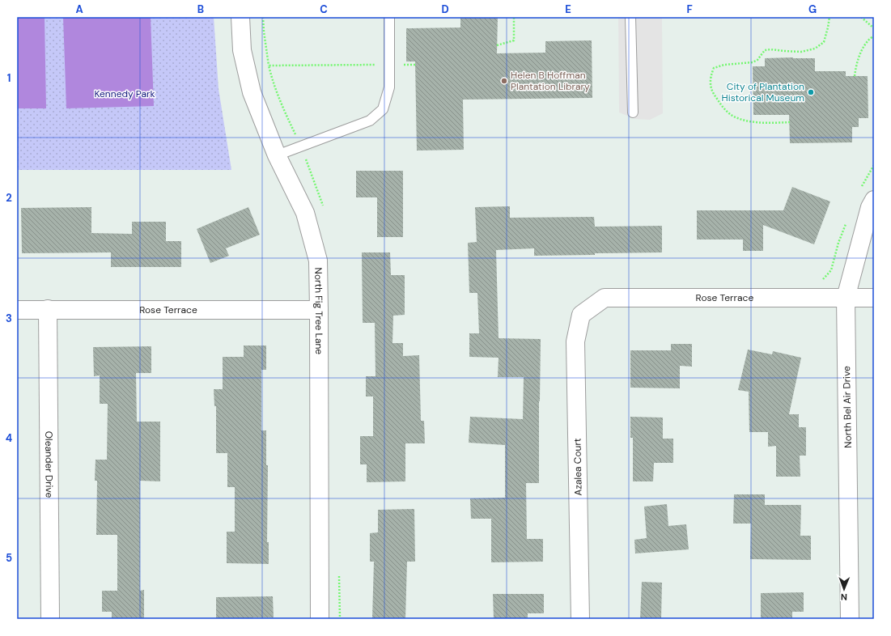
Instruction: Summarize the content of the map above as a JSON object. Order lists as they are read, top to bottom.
{
  "streets": {
    "street": [
      "Rose Terrace",
      "North Fig Tree Lane",
      "North Bel Air Drive",
      "Oleander Drive",
      "Azalea Court"
    ]
  },
  "crossings": [
    ["Rose Terrace", "North Fig Tree Lane"],
    ["Rose Terrace", "North Bel Air Drive"],
    ["Rose Terrace", "Oleander Drive"],
    ["Rose Terrace", "Azalea Court"]
  ],
  "parks": ["Kennedy Park"],
  "places": ["Helen B Hoffman Plantation Library", "City of Plantation Historical Museum"],
  "north": "bottom",
  "grid": {
    "columns": [
      "A",
      "B",
      "C",
      "D",
      "E",
      "F",
      "G"
    ],
    "rows": [
      "1",
      "2",
      "3",
      "4",
      "5"
    ]
  }
}
